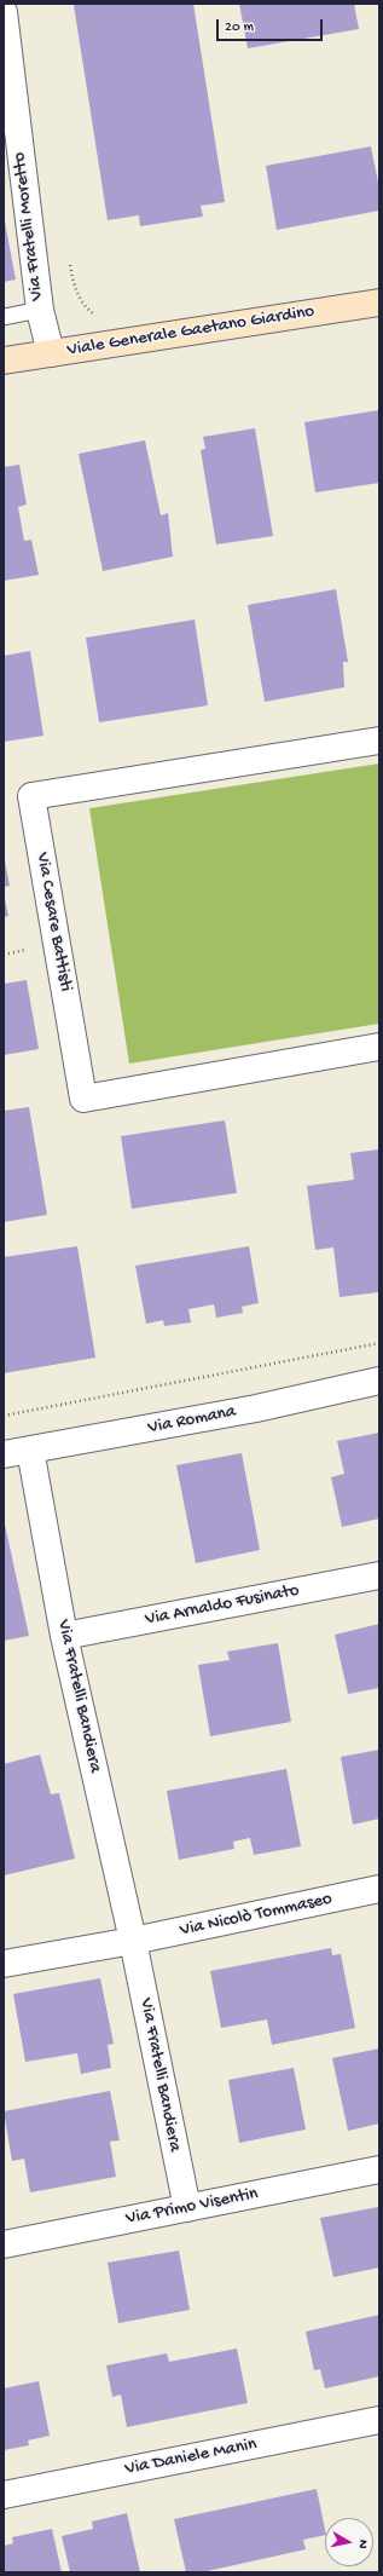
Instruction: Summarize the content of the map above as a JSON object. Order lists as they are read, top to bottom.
{
  "streets": {
    "main road": ["Viale Generale Gaetano Giardino"],
    "street": [
      "Via Fratelli Moretto",
      "Via Cesare Battisti",
      "Via Romana",
      "Via Arnaldo Fusinato",
      "Via Fratelli Bandiera",
      "Via Nicolò Tommaseo",
      "Via Primo Visentin",
      "Via Daniele Manin"
    ]
  },
  "crossings": [
    ["Via Fratelli Moretto", "Viale Generale Gaetano Giardino"],
    ["Via Romana", "Via Fratelli Bandiera"],
    ["Via Arnaldo Fusinato", "Via Fratelli Bandiera"],
    ["Via Fratelli Bandiera", "Via Nicolò Tommaseo"],
    ["Via Fratelli Bandiera", "Via Primo Visentin"]
  ],
  "scale_bar": "20 m",
  "north": "right"
}
